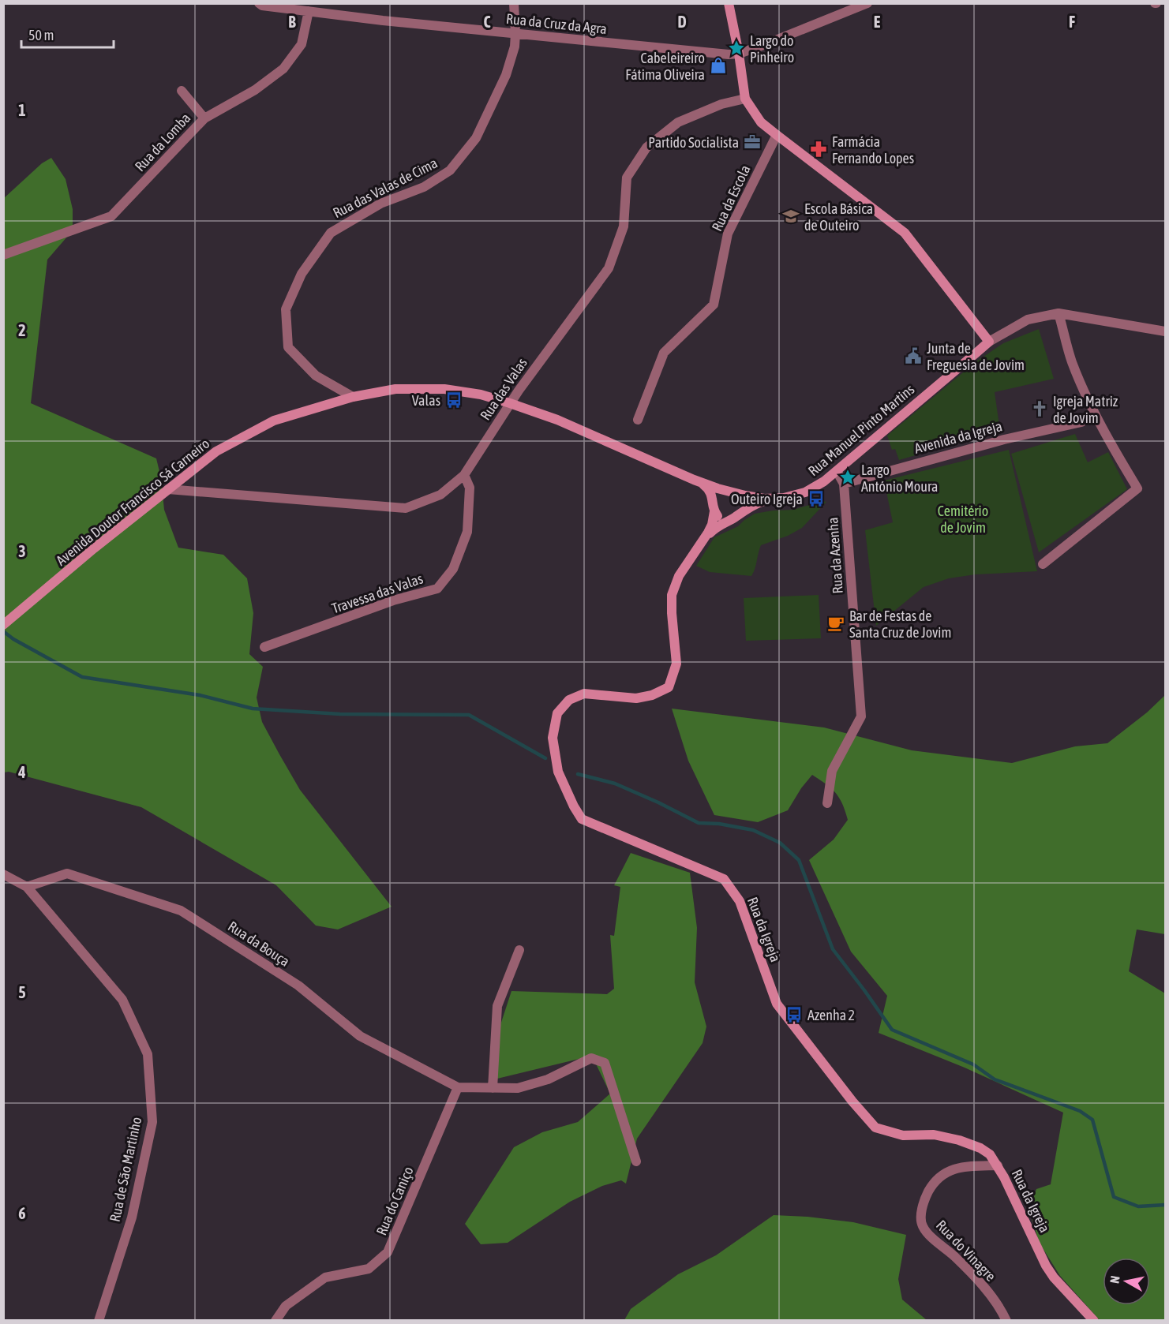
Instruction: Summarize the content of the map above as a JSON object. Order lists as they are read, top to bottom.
{
  "streets": {
    "street": [
      "Rua da Cruz da Agra",
      "Rua da Lomba",
      "Rua das Valas de Cima",
      "Rua da Escola",
      "Rua das Valas",
      "Rua Manuel Pinto Martins",
      "Avenida da Igreja",
      "Avenida Doutor Francisco Sá Carneiro",
      "Rua da Azenha",
      "Travessa das Valas",
      "Rua da Igreja",
      "Rua da Bouça",
      "Rua de São Martinho",
      "Rua do Caniço",
      "Rua do Vinagre"
    ]
  },
  "crossings": [
    ["Rua da Cruz da Agra", "Rua da Lomba"],
    ["Rua da Cruz da Agra", "Rua das Valas de Cima"],
    ["Rua das Valas de Cima", "Avenida Doutor Francisco Sá Carneiro"],
    ["Rua das Valas", "Avenida Doutor Francisco Sá Carneiro"],
    ["Rua das Valas", "Travessa das Valas"],
    ["Rua Manuel Pinto Martins", "Avenida Doutor Francisco Sá Carneiro"],
    ["Rua Manuel Pinto Martins", "Rua da Azenha"],
    ["Rua Manuel Pinto Martins", "Rua da Igreja"],
    ["Avenida da Igreja", "Rua da Azenha"],
    ["Avenida Doutor Francisco Sá Carneiro", "Rua da Igreja"],
    ["Rua da Igreja", "Rua do Vinagre"],
    ["Rua da Bouça", "Rua de São Martinho"],
    ["Rua da Bouça", "Rua do Caniço"]
  ],
  "parks": ["Cemitério de Jovim"],
  "places": {
    "place": ["Largo do Pinheiro", "Largo António Moura"],
    "shop": ["Cabeleireiro Fátima Oliveira"],
    "office": ["Partido Socialista"],
    "pharmacy": ["Farmácia Fernando Lopes"],
    "school or university": ["Escola Básica de Outeiro"],
    "public building": ["Junta de Freguesia de Jovim"],
    "bus stop": ["Valas", "Outeiro Igreja", "Azenha 2"],
    "church": ["Igreja Matriz de Jovim"],
    "cafe": ["Bar de Festas de Santa Cruz de Jovim"]
  },
  "scale_bar": "50 m",
  "north": "left",
  "grid": {
    "columns": [
      "B",
      "C",
      "D",
      "E",
      "F"
    ],
    "rows": [
      "1",
      "2",
      "3",
      "4",
      "5",
      "6"
    ]
  }
}
